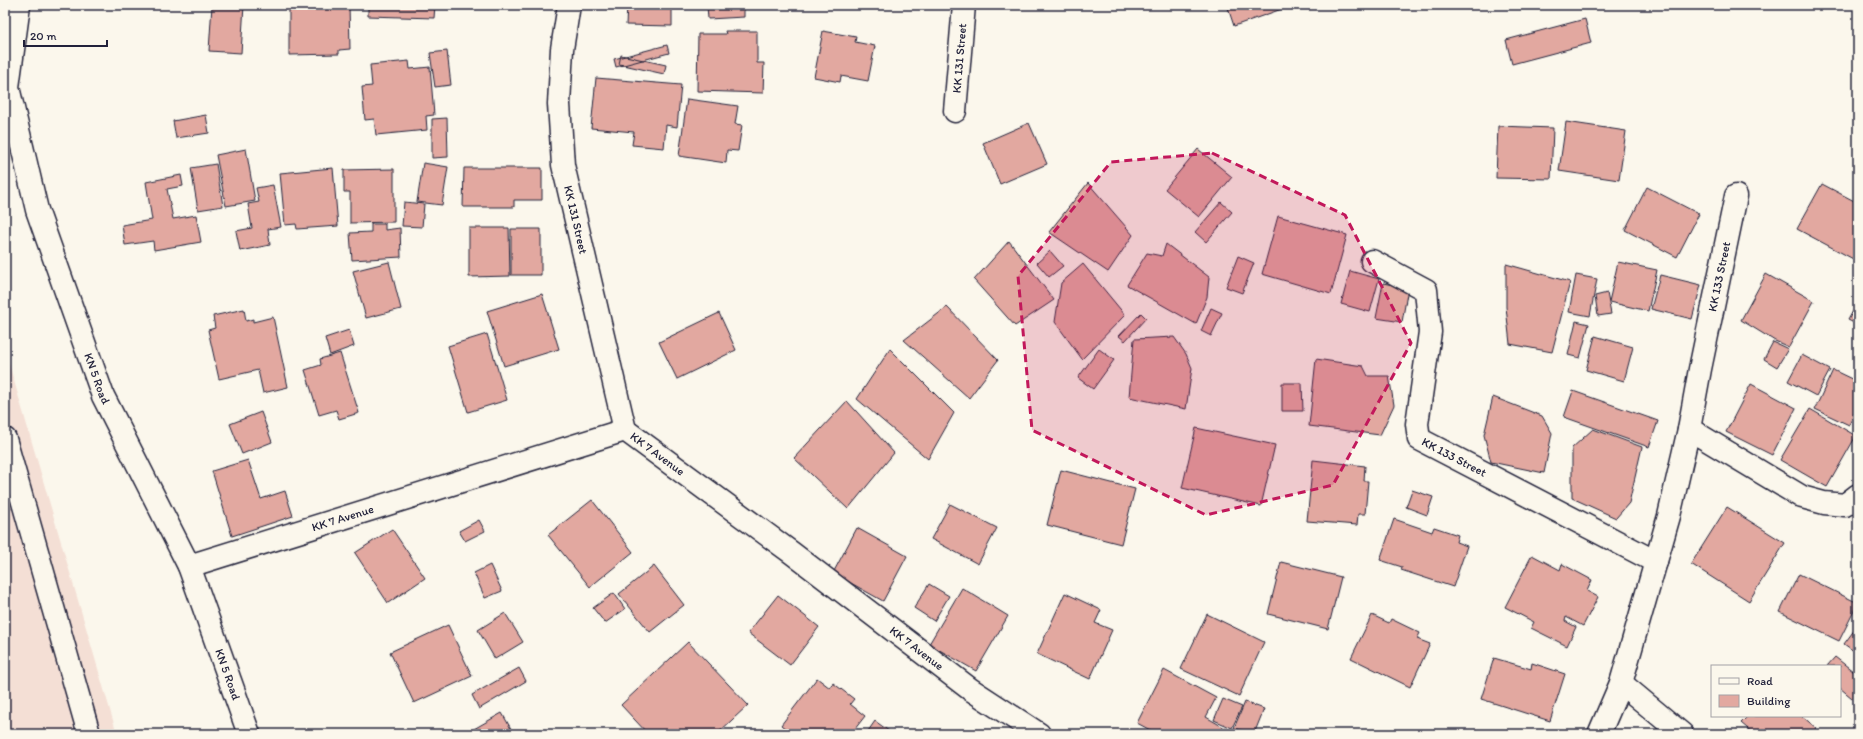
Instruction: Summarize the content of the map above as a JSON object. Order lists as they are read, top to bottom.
{
  "streets": {
    "street": [
      "KK 131 Street",
      "KK 133 Street",
      "KN 5 Road",
      "KK 7 Avenue"
    ]
  },
  "crossings": [
    ["KK 131 Street", "KK 7 Avenue"],
    ["KN 5 Road", "KK 7 Avenue"]
  ],
  "legend": ["Road", "Building"],
  "scale_bar": "20 m"
}
